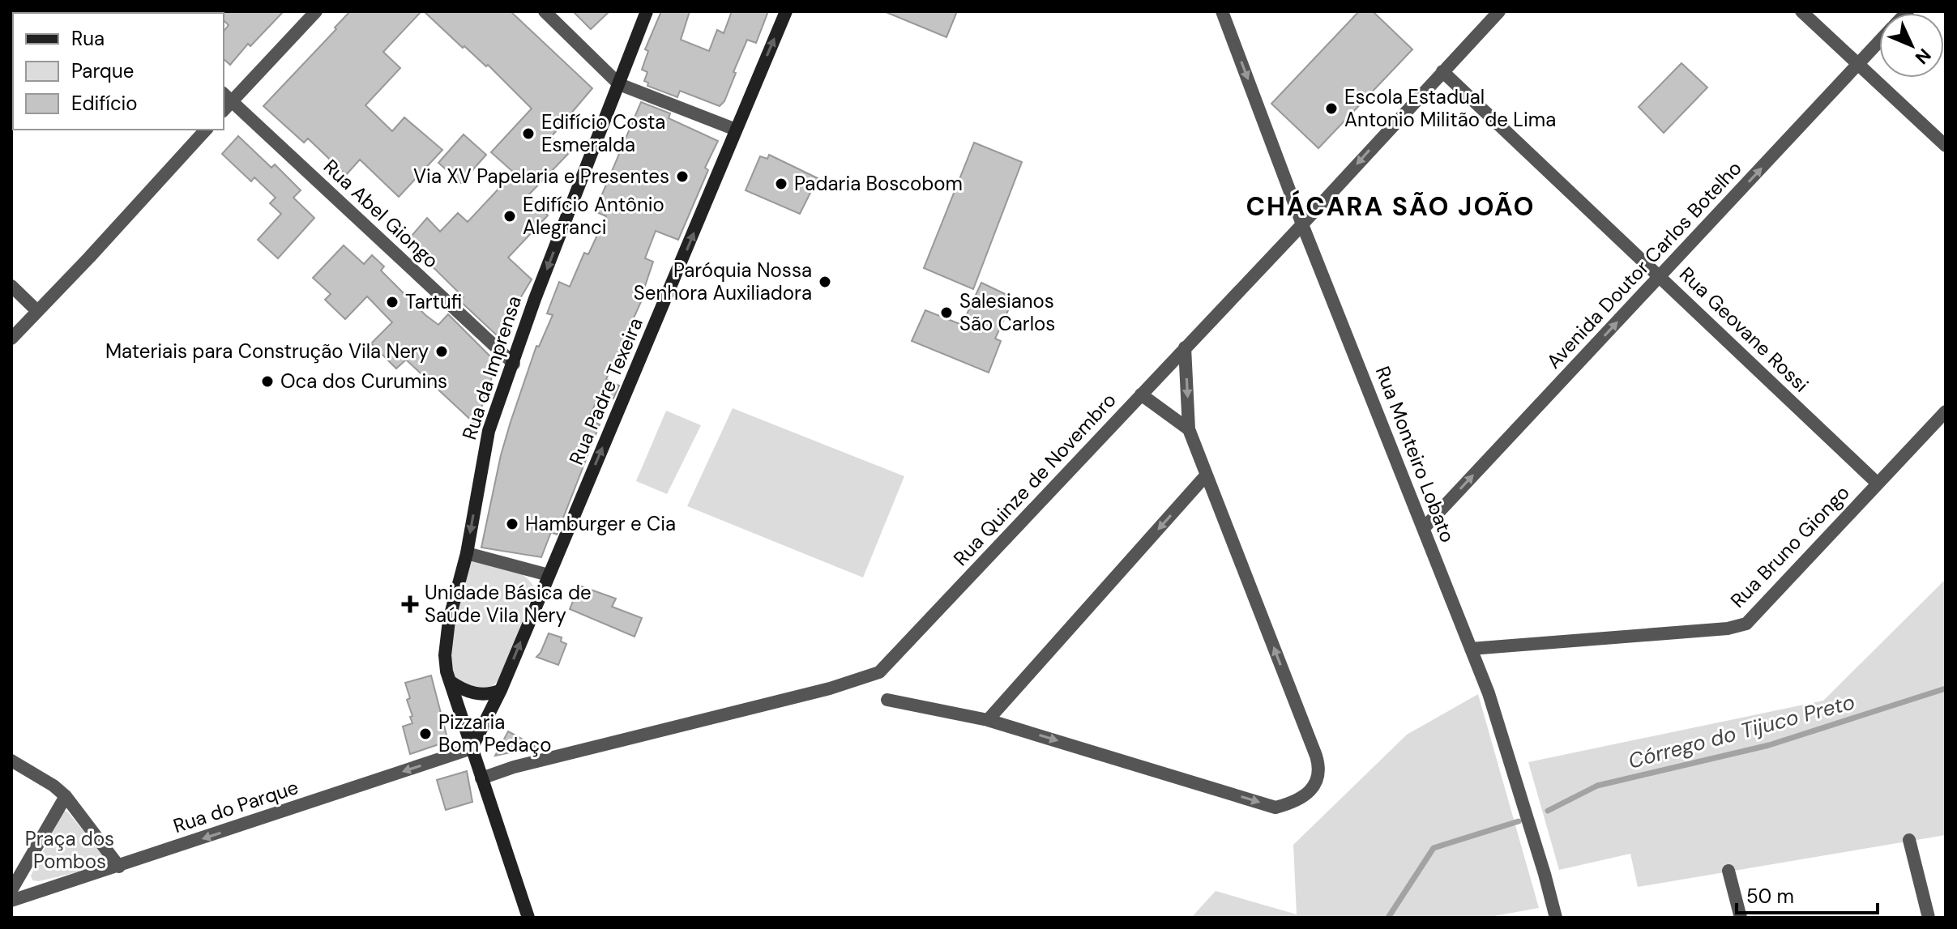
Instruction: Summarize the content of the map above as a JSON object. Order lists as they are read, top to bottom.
{
  "streets": {
    "main road": ["Rua da Imprensa", "Rua Padre Texeira"],
    "street": [
      "Rua Abel Giongo",
      "Avenida Doutor Carlos Botelho",
      "Rua Geovane Rossi",
      "Rua Monteiro Lobato",
      "Rua Quinze de Novembro",
      "Rua Bruno Giongo",
      "Rua do Parque"
    ]
  },
  "crossings": [
    ["Rua Abel Giongo", "Rua da Imprensa"],
    ["Avenida Doutor Carlos Botelho", "Rua Geovane Rossi"],
    ["Avenida Doutor Carlos Botelho", "Rua Monteiro Lobato"],
    ["Rua Geovane Rossi", "Rua Quinze de Novembro"],
    ["Rua Geovane Rossi", "Rua Bruno Giongo"],
    ["Rua da Imprensa", "Rua Padre Texeira"],
    ["Rua da Imprensa", "Rua Quinze de Novembro"],
    ["Rua da Imprensa", "Rua do Parque"],
    ["Rua Padre Texeira", "Rua do Parque"],
    ["Rua Monteiro Lobato", "Rua Quinze de Novembro"],
    ["Rua Monteiro Lobato", "Rua Bruno Giongo"]
  ],
  "one_way": [
    "Avenida Doutor Carlos Botelho",
    "Rua da Imprensa",
    "Rua Padre Texeira",
    "Rua do Parque"
  ],
  "districts": ["CHÁCARA SÃO JOÃO"],
  "water": ["Córrego do Tijuco Preto"],
  "parks": ["Praça dos Pombos"],
  "places": {
    "other": [
      "Escola Estadual Antonio Militão de Lima",
      "Edifício Costa Esmeralda",
      "Via XV Papelaria e Presentes",
      "Padaria Boscobom",
      "Edifício Antônio Alegranci",
      "Paróquia Nossa Senhora Auxiliadora",
      "Tartufi",
      "Salesianos São Carlos",
      "Materiais para Construção Vila Nery",
      "Oca dos Curumins",
      "Hamburger e Cia",
      "Pizzaria Bom Pedaço"
    ],
    "health": ["Unidade Básica de Saúde Vila Nery"]
  },
  "legend": ["Rua", "Parque", "Edifício"],
  "scale_bar": "50 m",
  "north": "bottom right"
}
